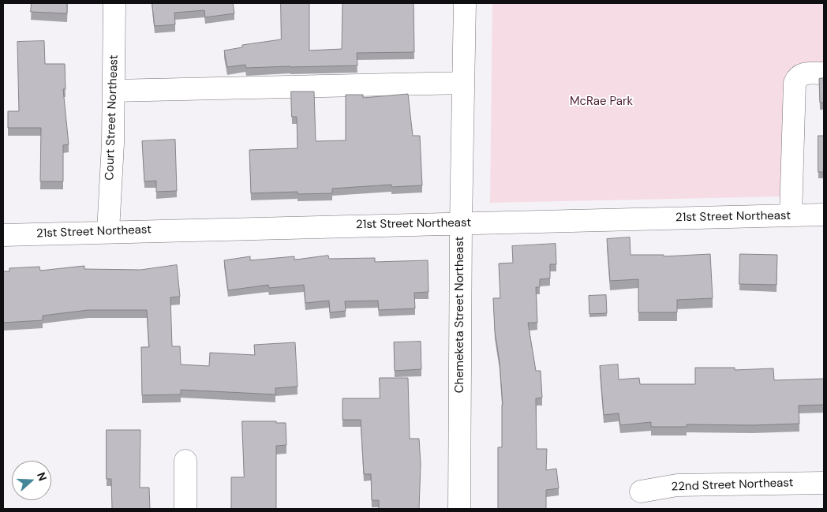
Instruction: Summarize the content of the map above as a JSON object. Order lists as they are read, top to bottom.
{
  "streets": {
    "street": [
      "Court Street Northeast",
      "21st Street Northeast",
      "Chemeketa Street Northeast",
      "22nd Street Northeast"
    ]
  },
  "crossings": [
    ["Court Street Northeast", "21st Street Northeast"],
    ["21st Street Northeast", "Chemeketa Street Northeast"]
  ],
  "parks": ["McRae Park"],
  "north": "right"
}
